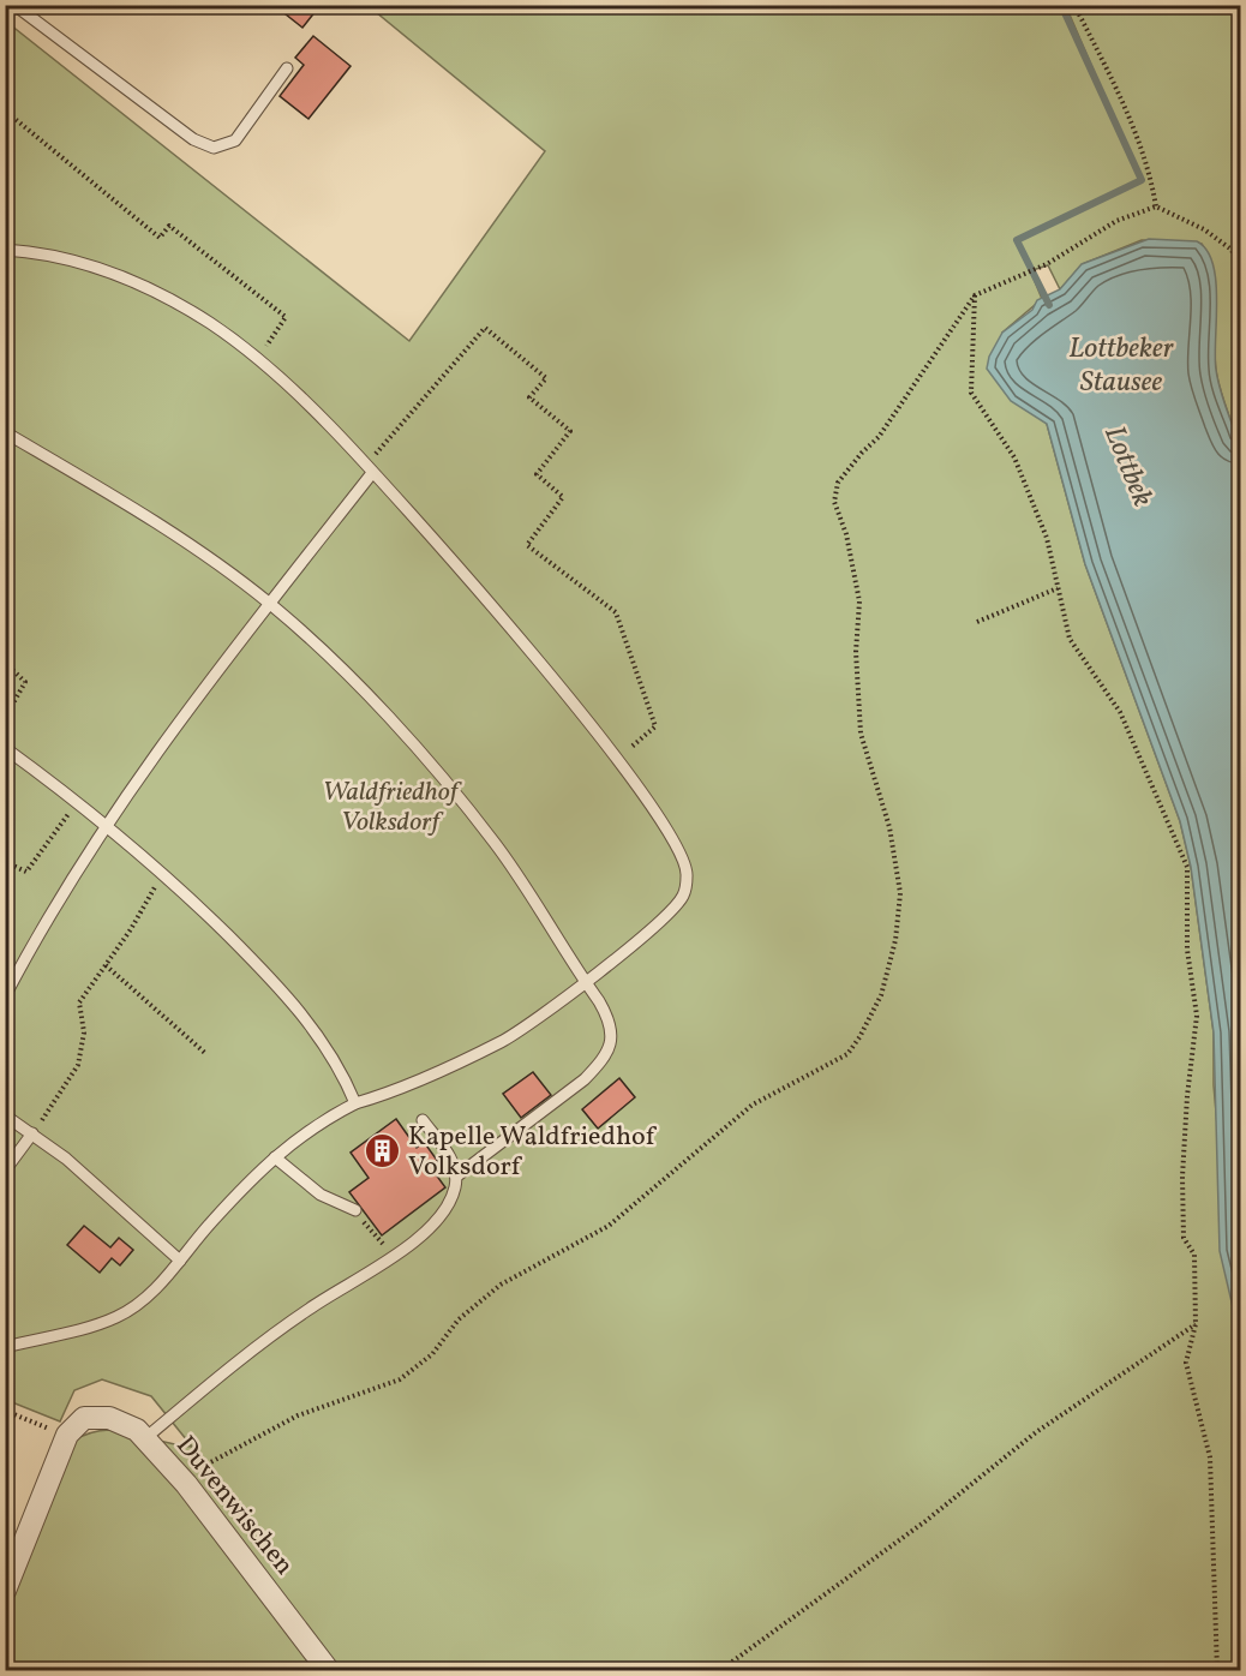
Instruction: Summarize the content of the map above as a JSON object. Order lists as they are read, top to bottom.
{
  "streets": {
    "street": ["Duvenwischen"]
  },
  "water": ["Lottbeker Stausee", "Lottbek"],
  "parks": ["Waldfriedhof Volksdorf"],
  "places": {
    "building": ["Kapelle Waldfriedhof Volksdorf"]
  }
}
